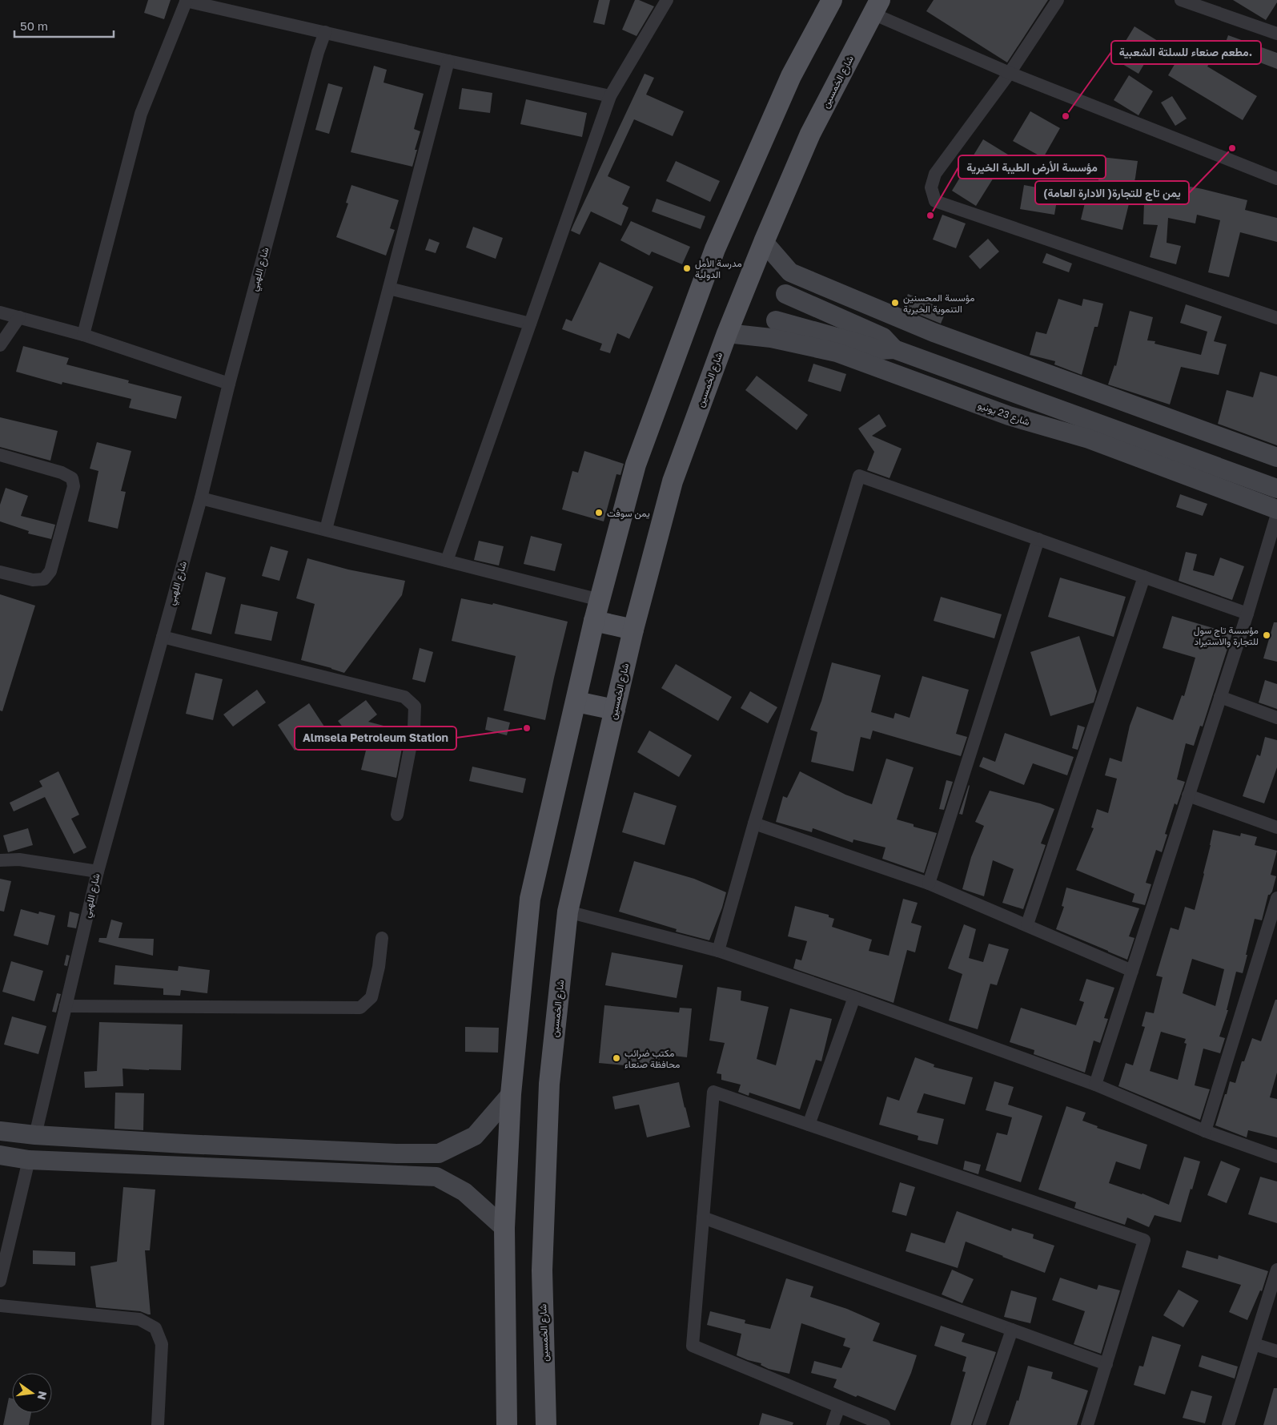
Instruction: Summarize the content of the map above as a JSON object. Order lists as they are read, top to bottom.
{
  "streets": {
    "main road": ["شارع الخمسين"],
    "street": ["شارع اللهبي", "شارع 23 يونيو"]
  },
  "crossings": [
    ["شارع الخمسين", "شارع 23 يونيو"]
  ],
  "places": [
    "مطعم صنعاء للسلتة الشعبية.",
    "يمن تاج للتجارة( الادارة العامة)",
    "مؤسسة الأرض الطيبة الخيرية",
    "مدرسة الأمل الدولية",
    "مؤسسة المحسنين التنموية الخيرية",
    "يمن سوفت",
    "مؤسسة تاج سول للتجارة والاستيراد",
    "Almsela Petroleum Station",
    "مكتب ضرائب محافظة صنعاء"
  ],
  "scale_bar": "50 m",
  "north": "right"
}
